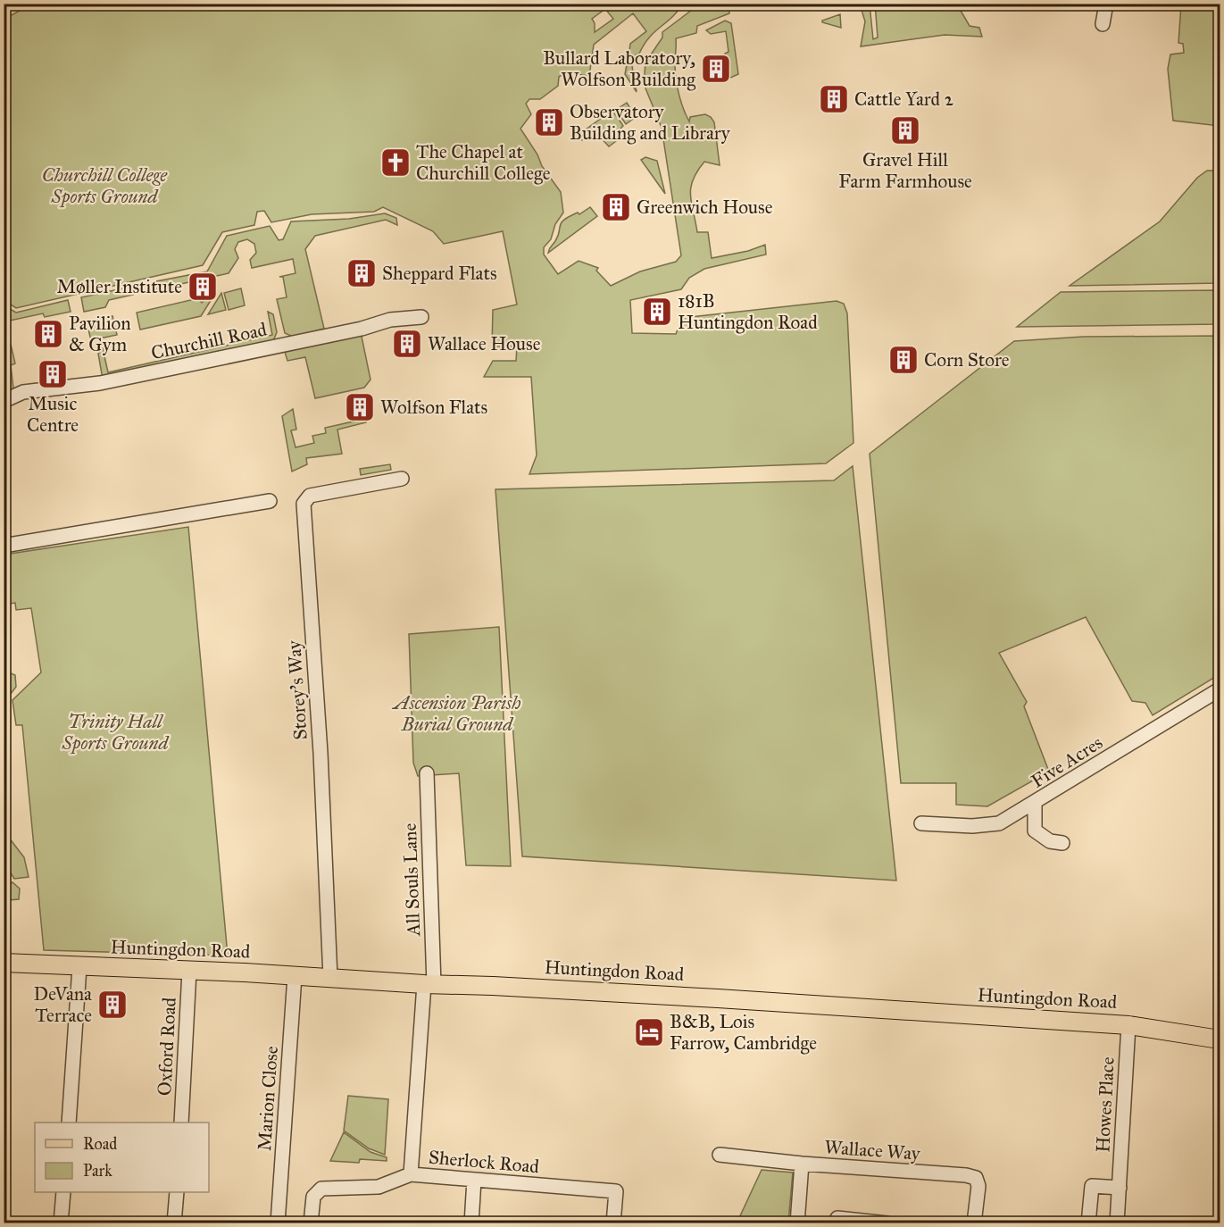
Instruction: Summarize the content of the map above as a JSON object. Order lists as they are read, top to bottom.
{
  "streets": {
    "main road": ["Huntingdon Road"],
    "street": [
      "Churchill Road",
      "Storey's Way",
      "Five Acres",
      "All Souls Lane",
      "Oxford Road",
      "Marion Close",
      "Howes Place",
      "Wallace Way",
      "Sherlock Road"
    ]
  },
  "crossings": [
    ["Storey's Way", "Huntingdon Road"],
    ["All Souls Lane", "Huntingdon Road"],
    ["All Souls Lane", "Sherlock Road"],
    ["Huntingdon Road", "Oxford Road"],
    ["Huntingdon Road", "Marion Close"],
    ["Huntingdon Road", "Howes Place"],
    ["Huntingdon Road", "Sherlock Road"]
  ],
  "parks": ["Churchill College Sports Ground", "Ascension Parish Burial Ground", "Trinity Hall Sports Ground"],
  "places": {
    "building": [
      "Bullard Laboratory, Wolfson Building",
      "Cattle Yard 2",
      "Observatory Building and Library",
      "Gravel Hill Farm Farmhouse",
      "Greenwich House",
      "Sheppard Flats",
      "Møller Institute",
      "181B Huntingdon Road",
      "Pavilion & Gym",
      "Wallace House",
      "Corn Store",
      "Music Centre",
      "Wolfson Flats",
      "DeVana Terrace"
    ],
    "church": ["The Chapel at Churchill College"],
    "hotel": ["B&B, Lois Farrow, Cambridge"]
  },
  "legend": ["Road", "Park"]
}
